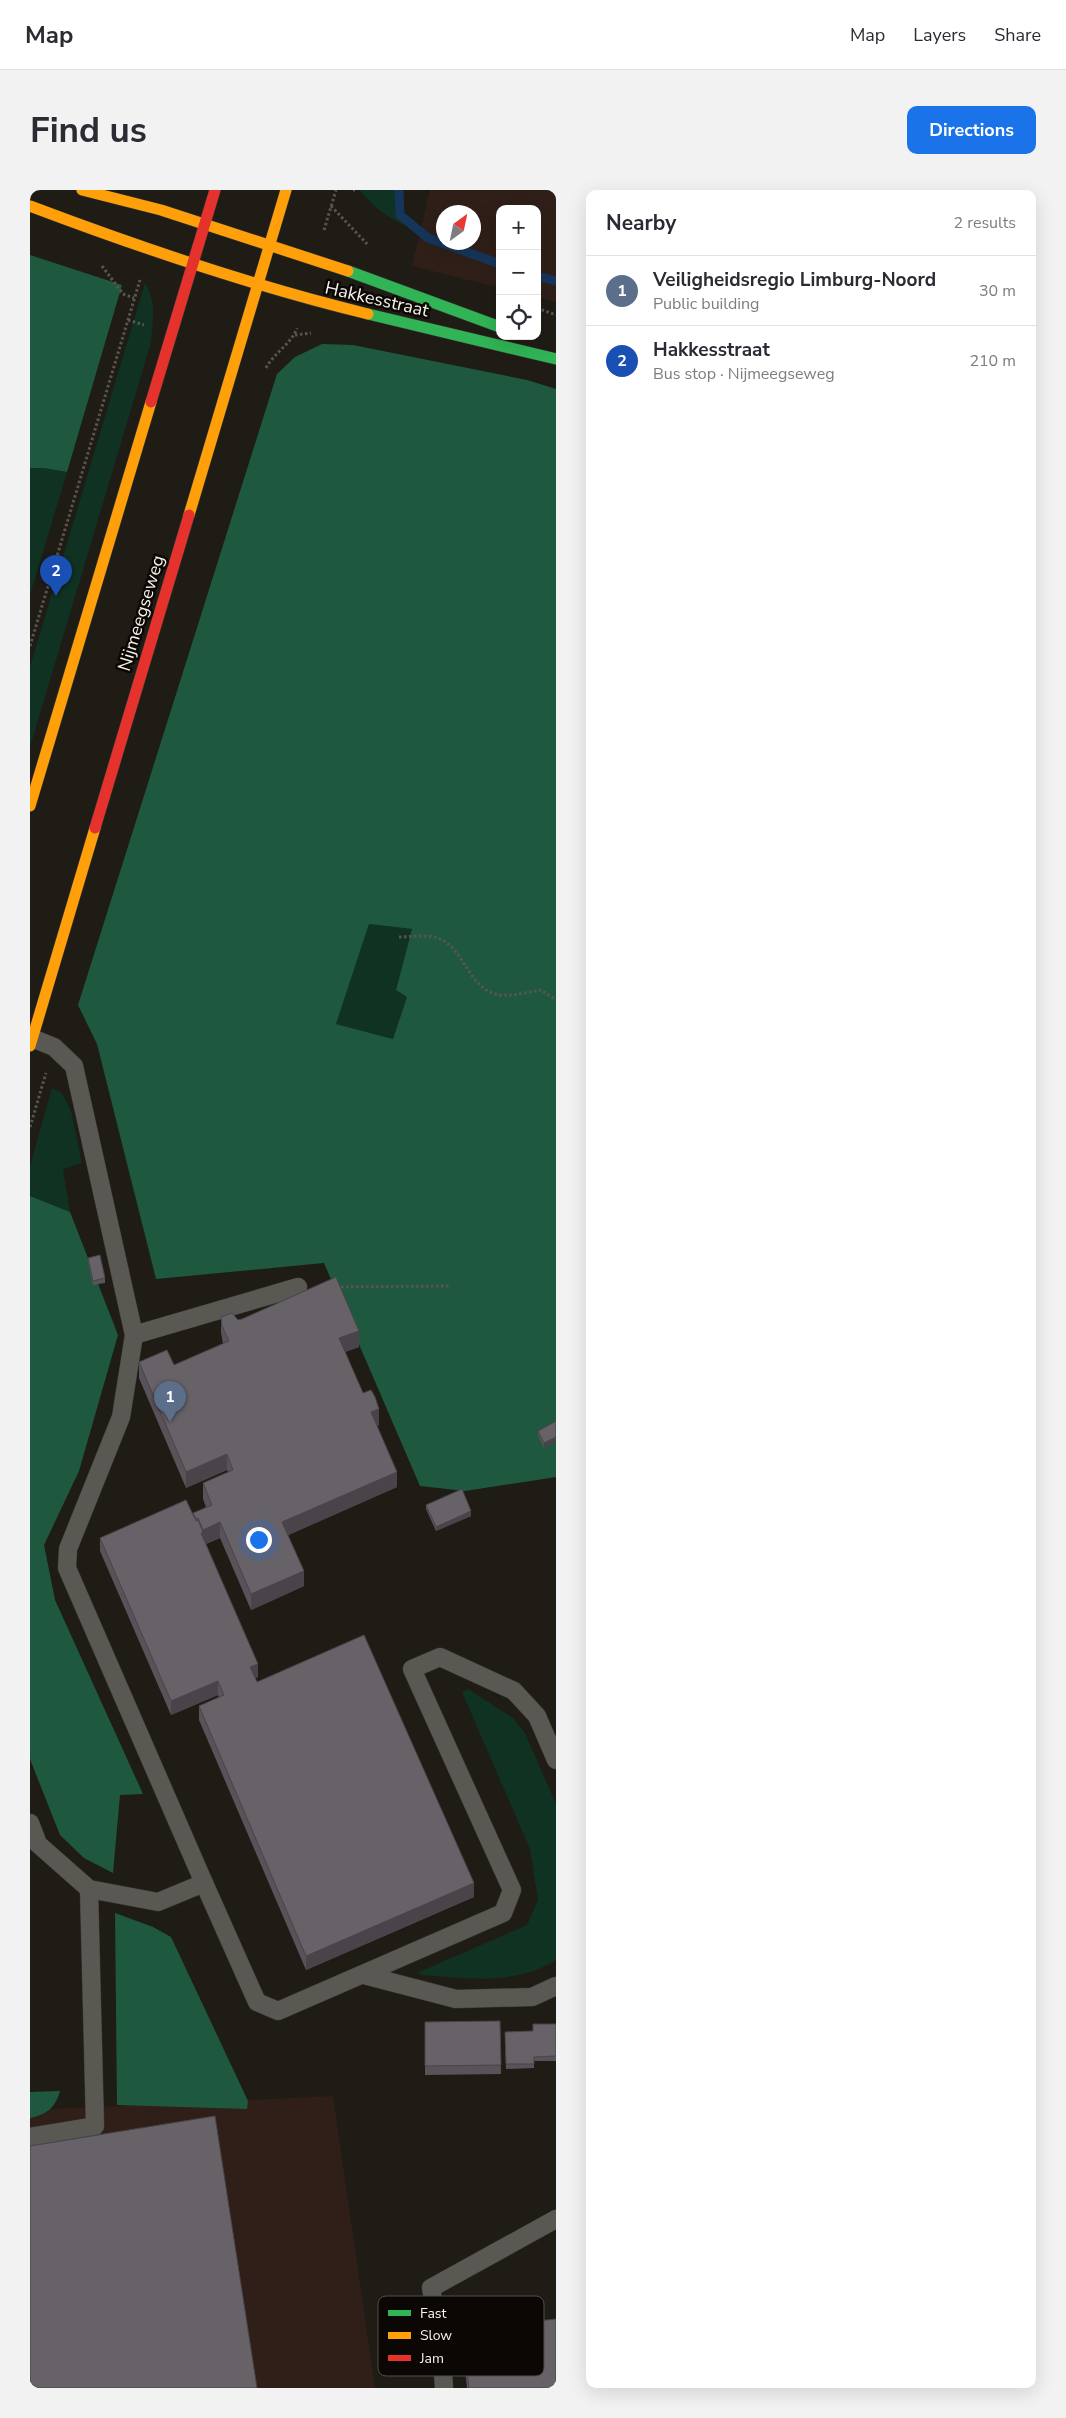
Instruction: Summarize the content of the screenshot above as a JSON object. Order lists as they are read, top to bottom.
{
  "streets": {
    "main road": ["Hakkesstraat", "Nijmeegseweg"]
  },
  "crossings": [
    ["Hakkesstraat", "Nijmeegseweg"]
  ],
  "legend": ["Fast", "Slow", "Jam"],
  "north": "top right",
  "page": {
    "header": "Map",
    "nav": ["Map", "Layers", "Share"],
    "buttons": "Directions",
    "title": "Find us",
    "heading": ["Nearby", "2 results"],
    "map_buttons": ["+", "−"],
    "list": [
      {
        "mark": "1",
        "name": "Veiligheidsregio Limburg-Noord",
        "note": "Public building",
        "value": "30 m"
      },
      {
        "mark": "2",
        "name": "Hakkesstraat",
        "note": "Bus stop · Nijmeegseweg",
        "value": "210 m"
      }
    ],
    "pins": ["2", "1"]
  }
}
